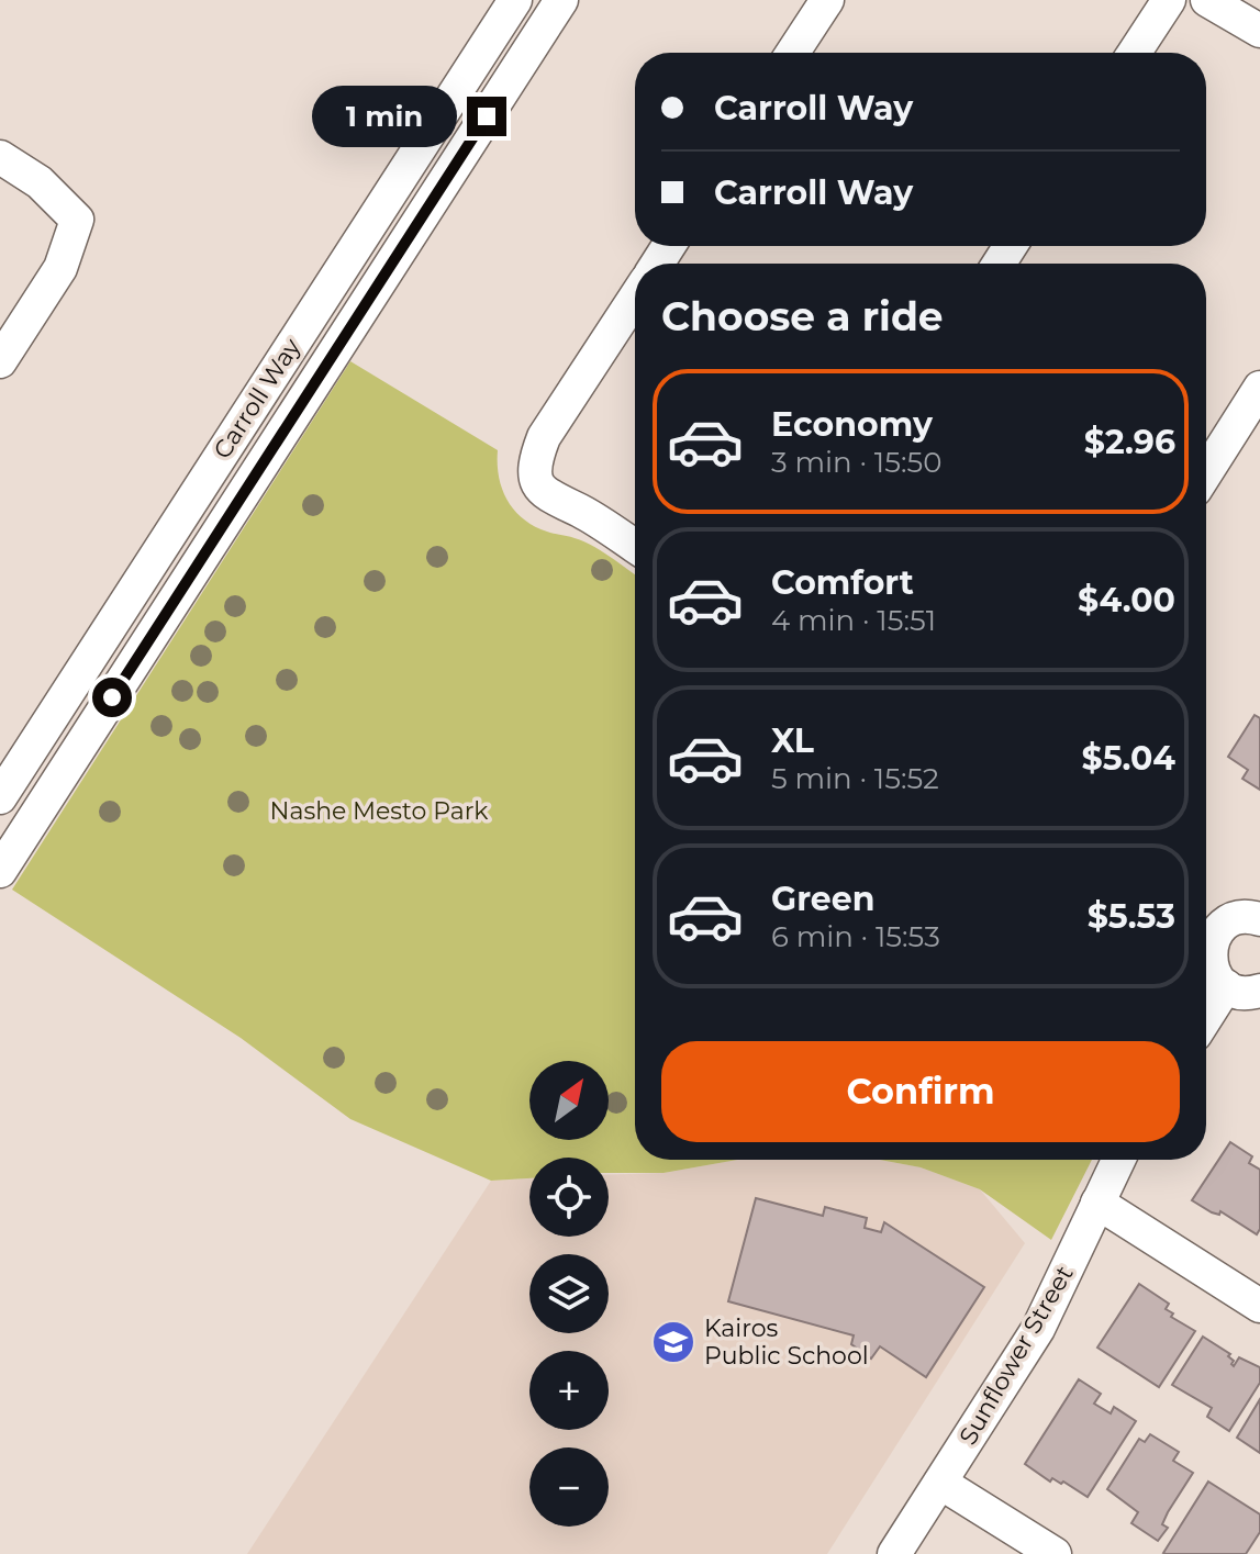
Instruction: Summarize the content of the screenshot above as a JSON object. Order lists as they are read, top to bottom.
{
  "streets": {
    "street": ["Carroll Way", "Sunflower Street"]
  },
  "parks": ["Nashe Mesto Park"],
  "places": {
    "school or university": ["Kairos Public School"]
  },
  "north": "top right",
  "page": {
    "banner": ["Carroll Way", "Carroll Way"],
    "bubble": "1 min",
    "heading": "Choose a ride",
    "list": [
      {
        "name": "Economy",
        "note": "3 min · 15:50",
        "value": "$2.96"
      },
      {
        "name": "Comfort",
        "note": "4 min · 15:51",
        "value": "$4.00"
      },
      {
        "name": "XL",
        "note": "5 min · 15:52",
        "value": "$5.04"
      },
      {
        "name": "Green",
        "note": "6 min · 15:53",
        "value": "$5.53"
      }
    ],
    "buttons": "Confirm",
    "map_buttons": ["+", "−"]
  }
}
